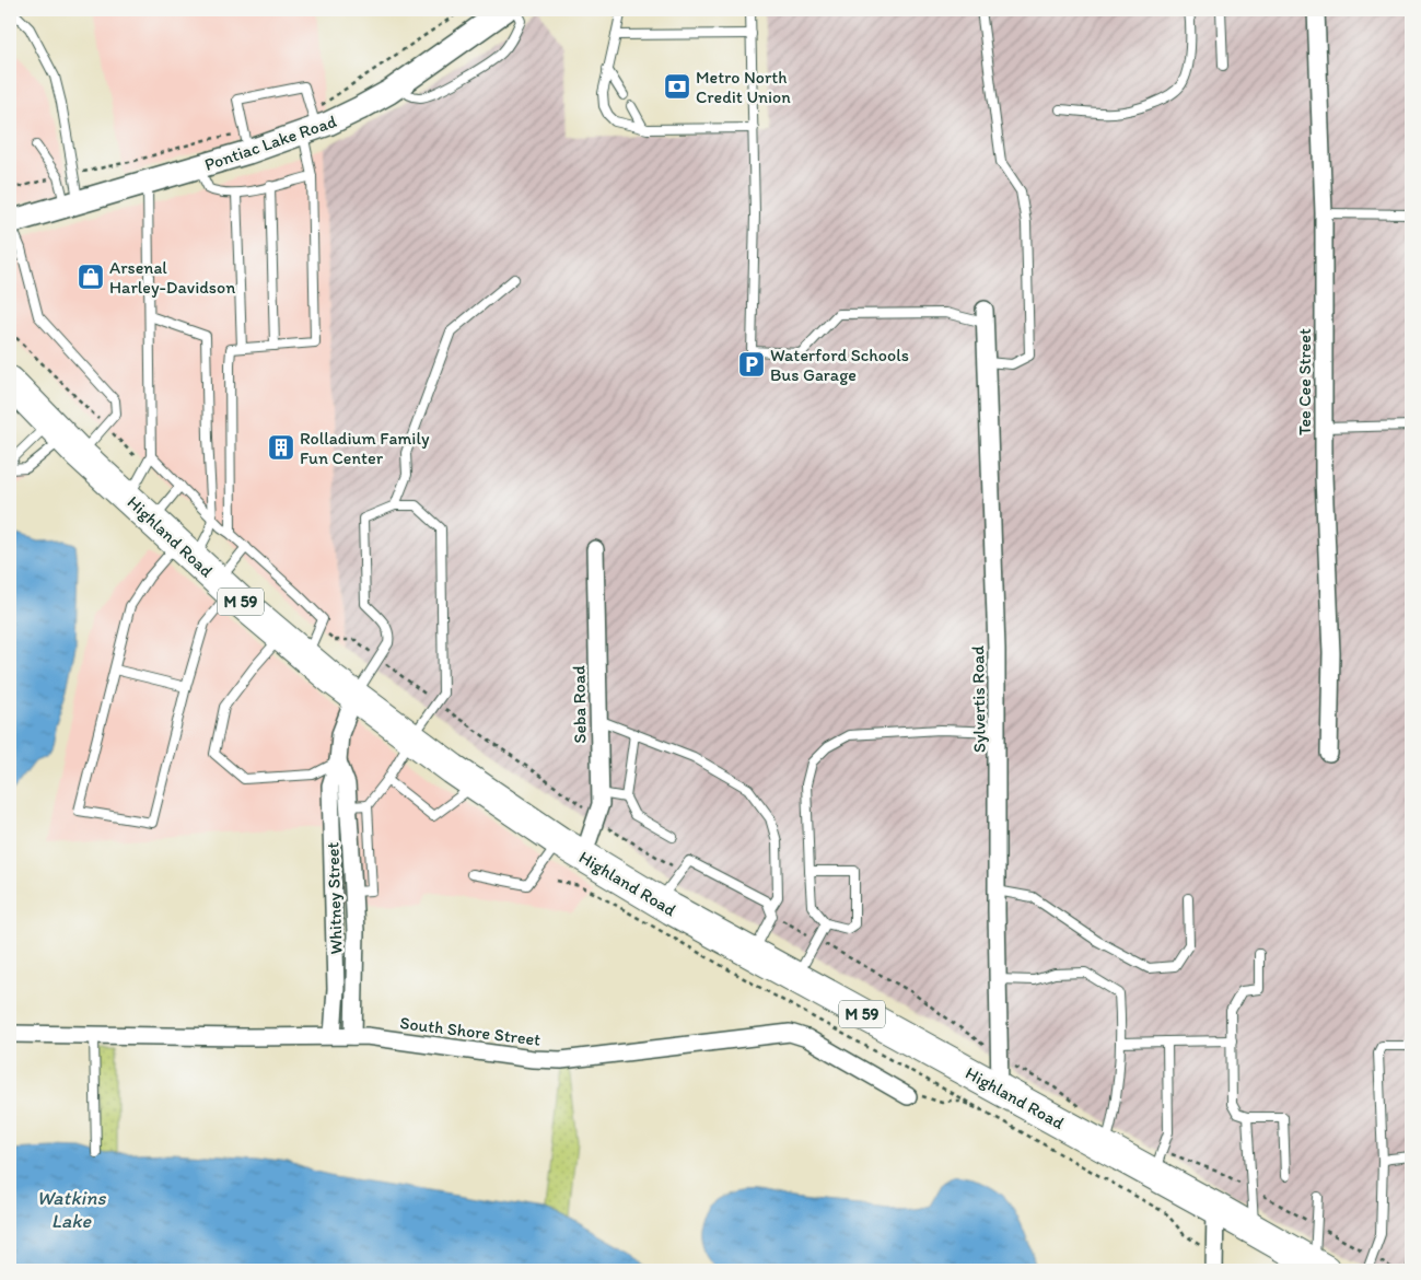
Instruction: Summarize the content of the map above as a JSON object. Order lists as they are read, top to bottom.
{
  "streets": {
    "highway": ["Highland Road", "M 59"],
    "street": [
      "Pontiac Lake Road",
      "Tee Cee Street",
      "Sylvertis Road",
      "Seba Road",
      "Whitney Street",
      "South Shore Street"
    ]
  },
  "crossings": [
    ["Highland Road", "Sylvertis Road"],
    ["Highland Road", "Seba Road"],
    ["Highland Road", "Whitney Street"],
    ["Whitney Street", "South Shore Street"]
  ],
  "water": ["Watkins Lake"],
  "places": {
    "bank": ["Metro North Credit Union"],
    "shop": ["Arsenal Harley-Davidson"],
    "parking": ["Waterford Schools Bus Garage"],
    "building": ["Rolladium Family Fun Center"]
  }
}
